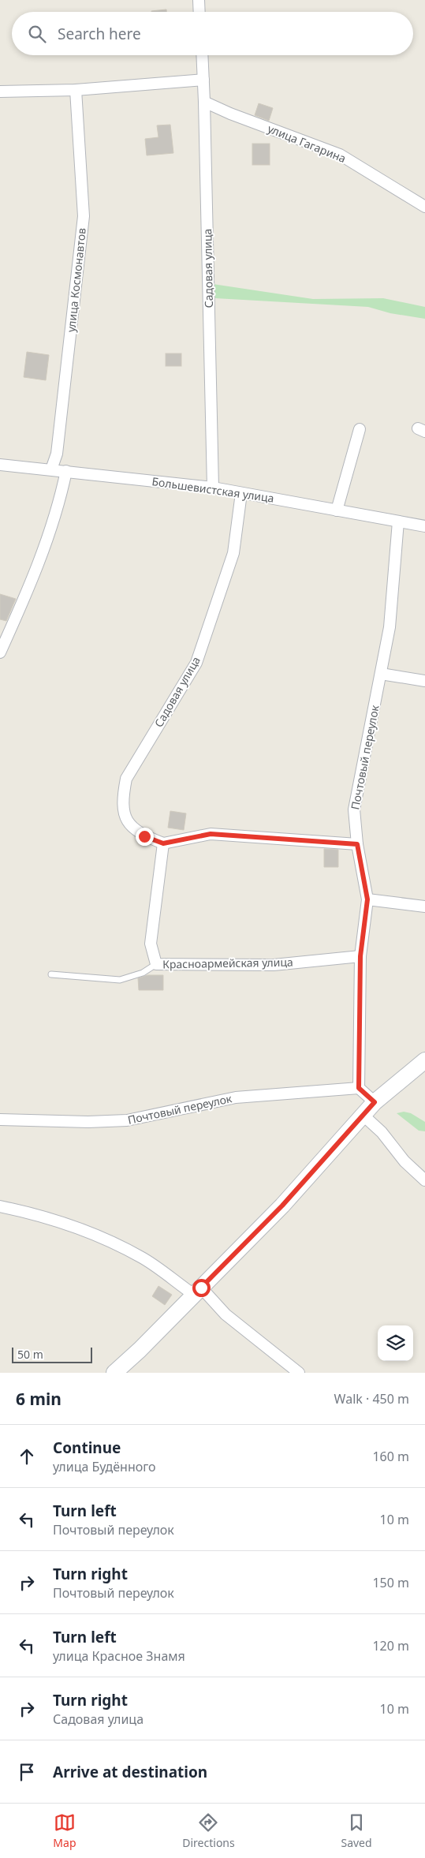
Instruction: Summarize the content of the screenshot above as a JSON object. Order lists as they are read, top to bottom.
{
  "streets": {
    "street": [
      "улица Гагарина",
      "Садовая улица",
      "улица Космонавтов",
      "Большевистская улица",
      "Почтовый переулок",
      "Красноармейская улица"
    ]
  },
  "crossings": [
    ["улица Гагарина", "Садовая улица"],
    ["Садовая улица", "Большевистская улица"],
    ["улица Космонавтов", "Большевистская улица"],
    ["Большевистская улица", "Почтовый переулок"],
    ["Почтовый переулок", "Красноармейская улица"]
  ],
  "scale_bar": "50 m",
  "page": {
    "search": "Search here",
    "scale": "50 m",
    "heading": ["6 min", "Walk · 450 m"],
    "list": [
      ["Continue", "улица Будённого", "160 m"],
      ["Turn left", "Почтовый переулок", "10 m"],
      ["Turn right", "Почтовый переулок", "150 m"],
      ["Turn left", "улица Красное Знамя", "120 m"],
      ["Turn right", "Садовая улица", "10 m"],
      "Arrive at destination"
    ],
    "nav": ["Map", "Directions", "Saved"]
  }
}
